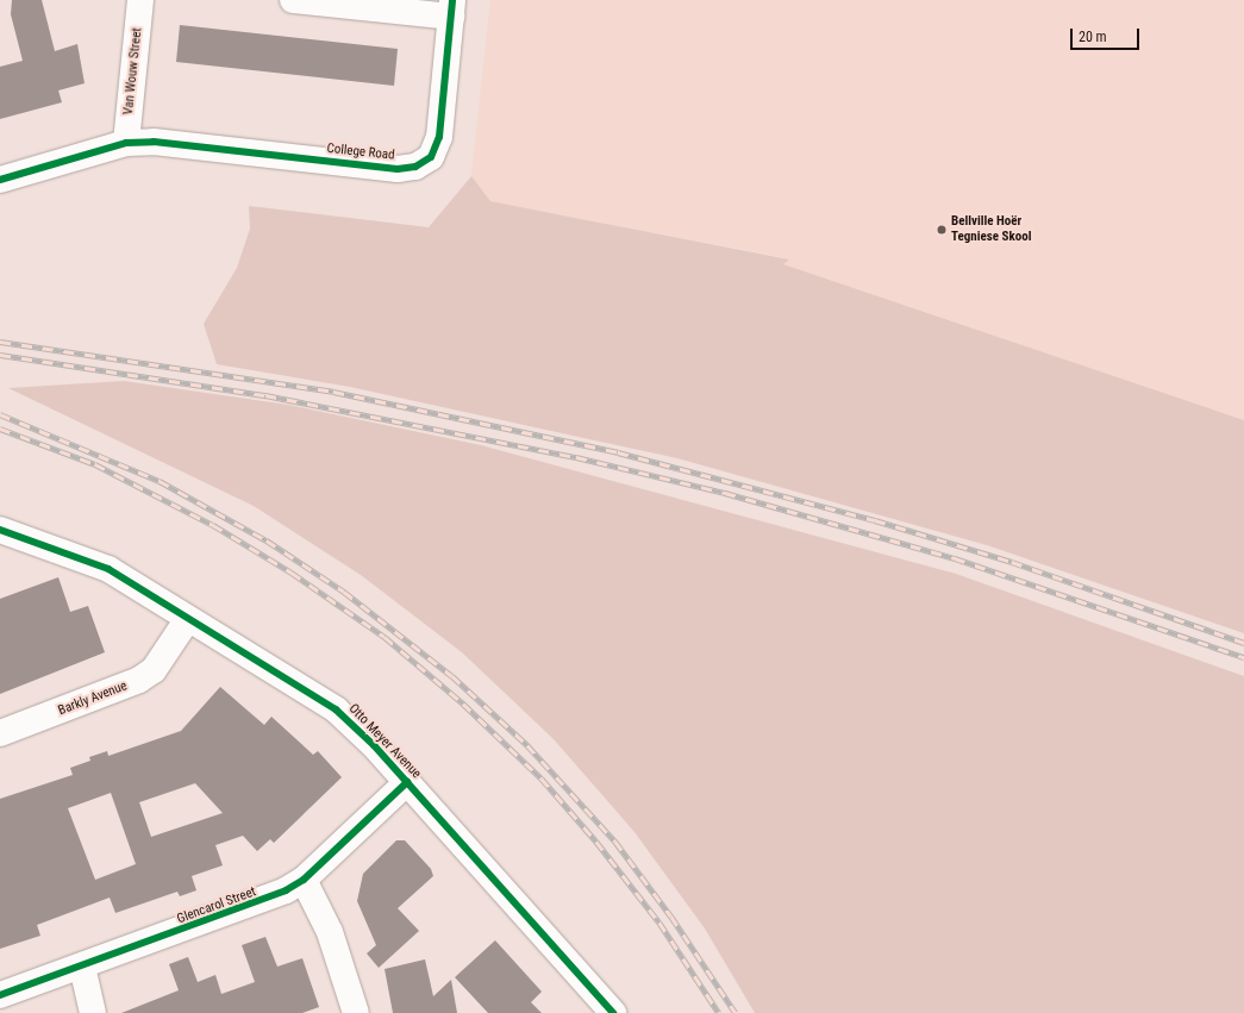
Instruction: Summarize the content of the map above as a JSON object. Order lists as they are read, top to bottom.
{
  "streets": {
    "street": [
      "Van Wouw Street",
      "College Road",
      "Barkly Avenue",
      "Otto Meyer Avenue",
      "Glencarol Street"
    ]
  },
  "crossings": [
    ["Van Wouw Street", "College Road"],
    ["Barkly Avenue", "Otto Meyer Avenue"],
    ["Otto Meyer Avenue", "Glencarol Street"]
  ],
  "places": ["Bellville Hoër Tegniese Skool"],
  "scale_bar": "20 m"
}
